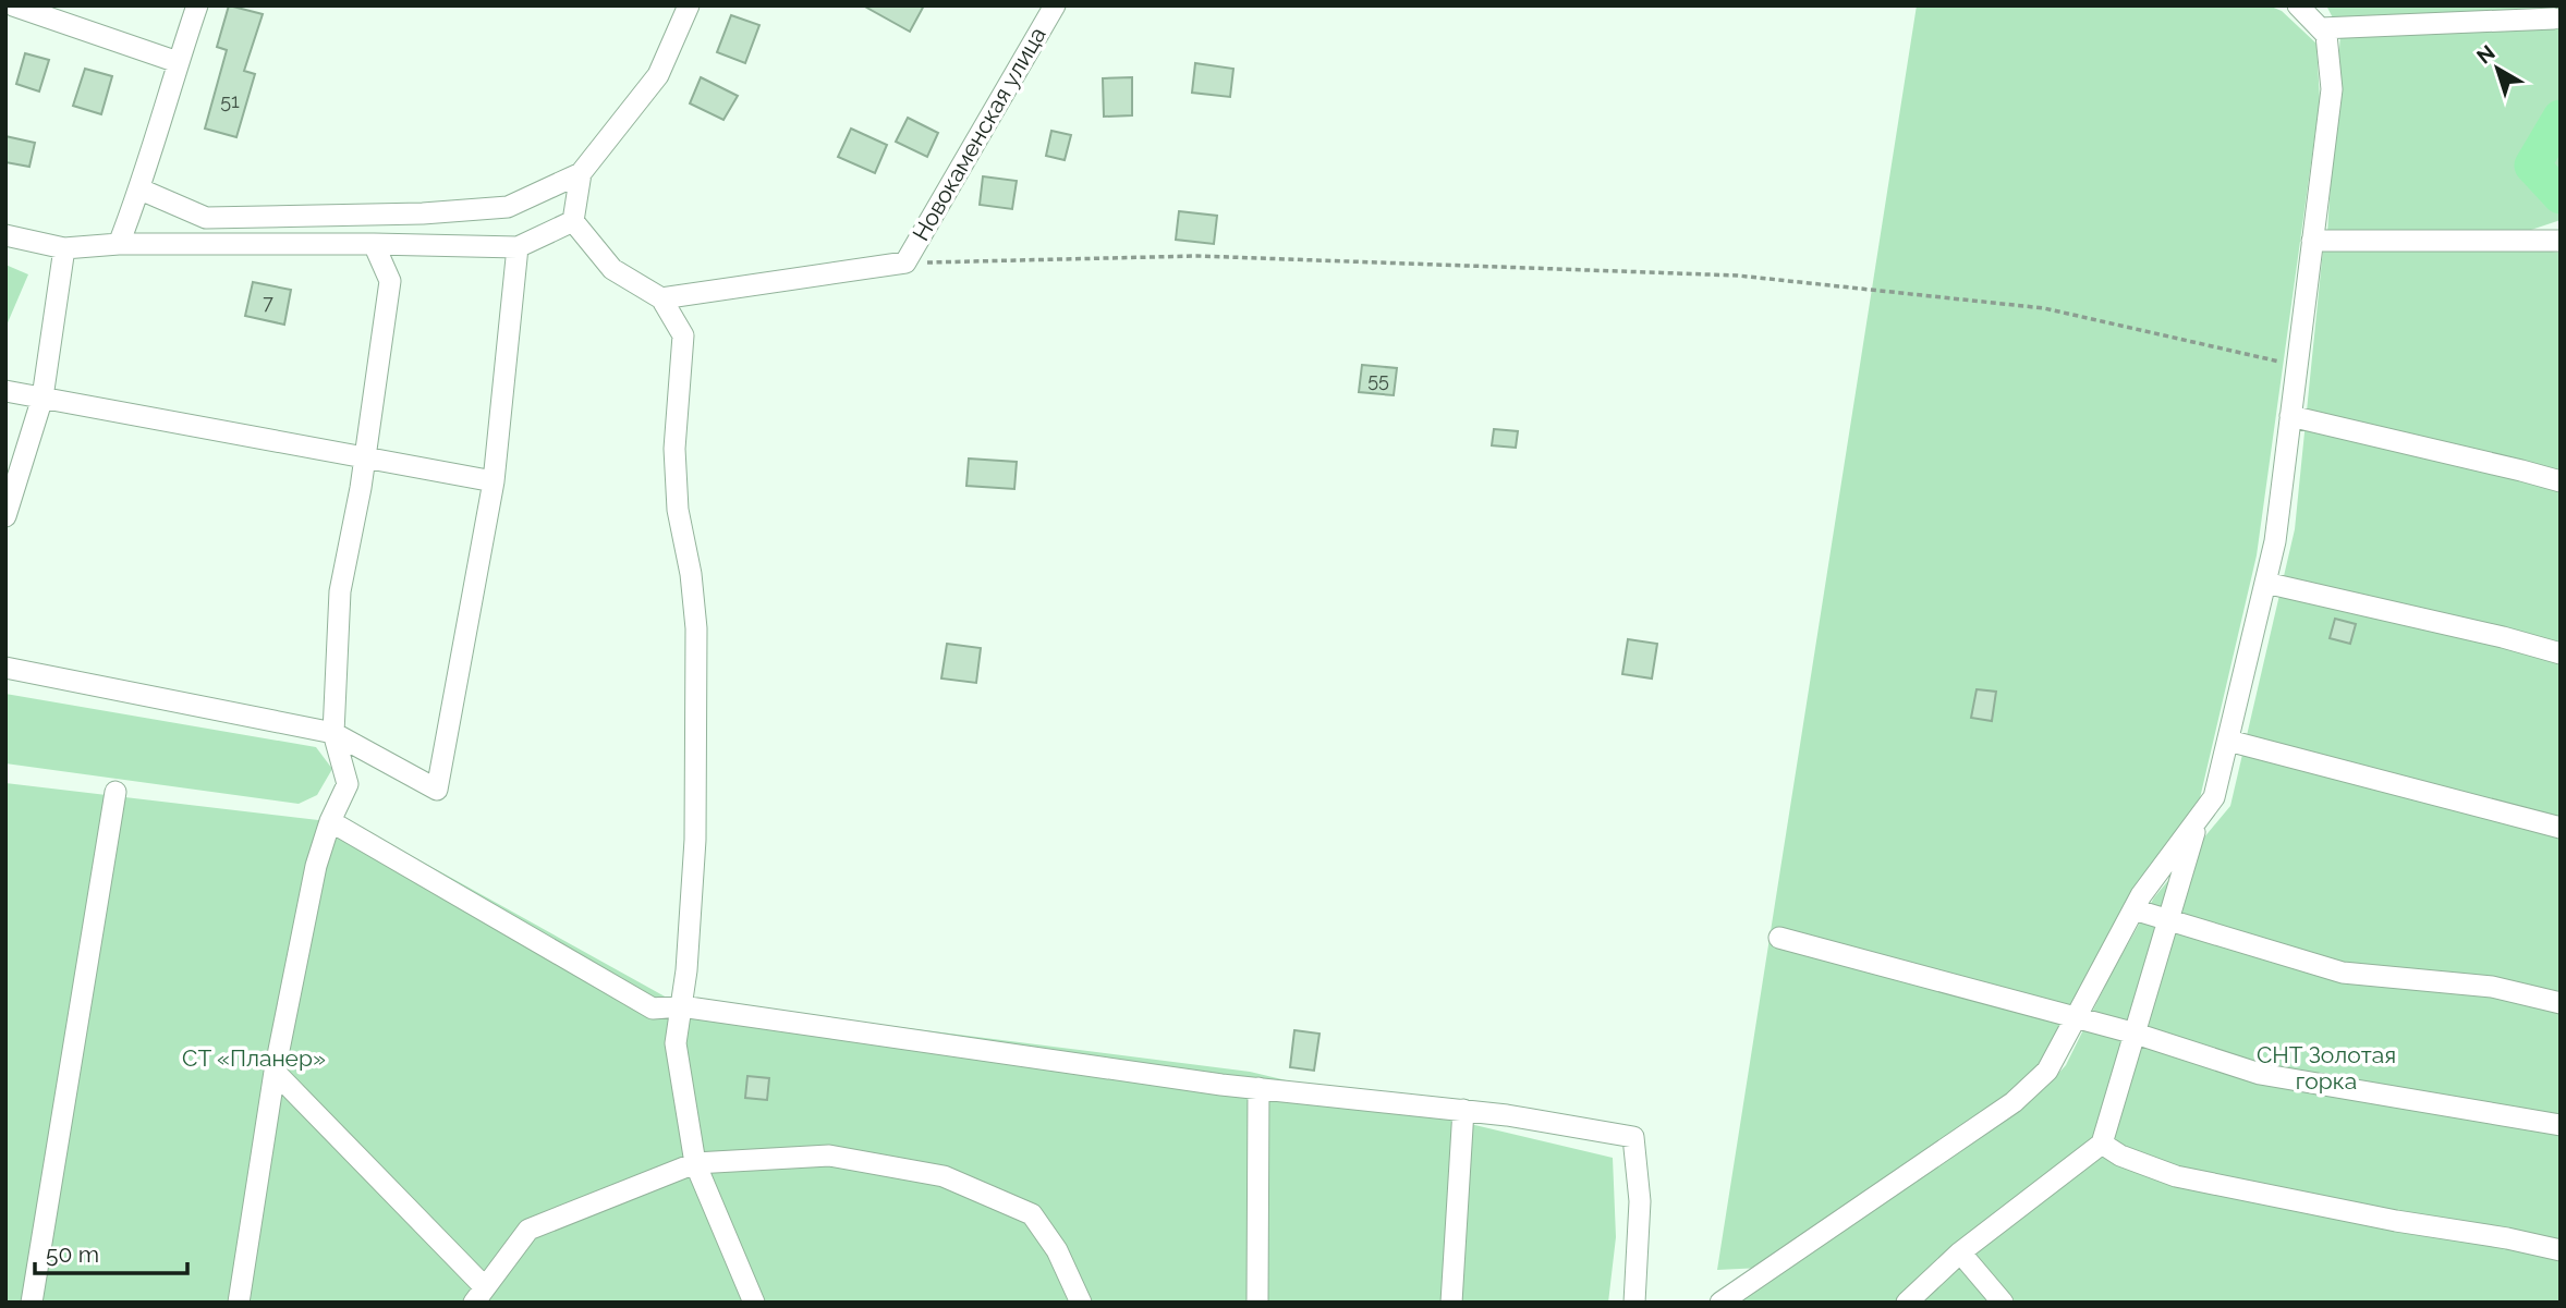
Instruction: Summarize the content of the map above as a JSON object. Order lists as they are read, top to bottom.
{
  "streets": {
    "street": ["Новокаменская улица"]
  },
  "parks": ["СНТ Золотая горка", "СТ «Планер»"],
  "house_numbers": ["51", "7", "55"],
  "scale_bar": "50 m",
  "north": "top left"
}
